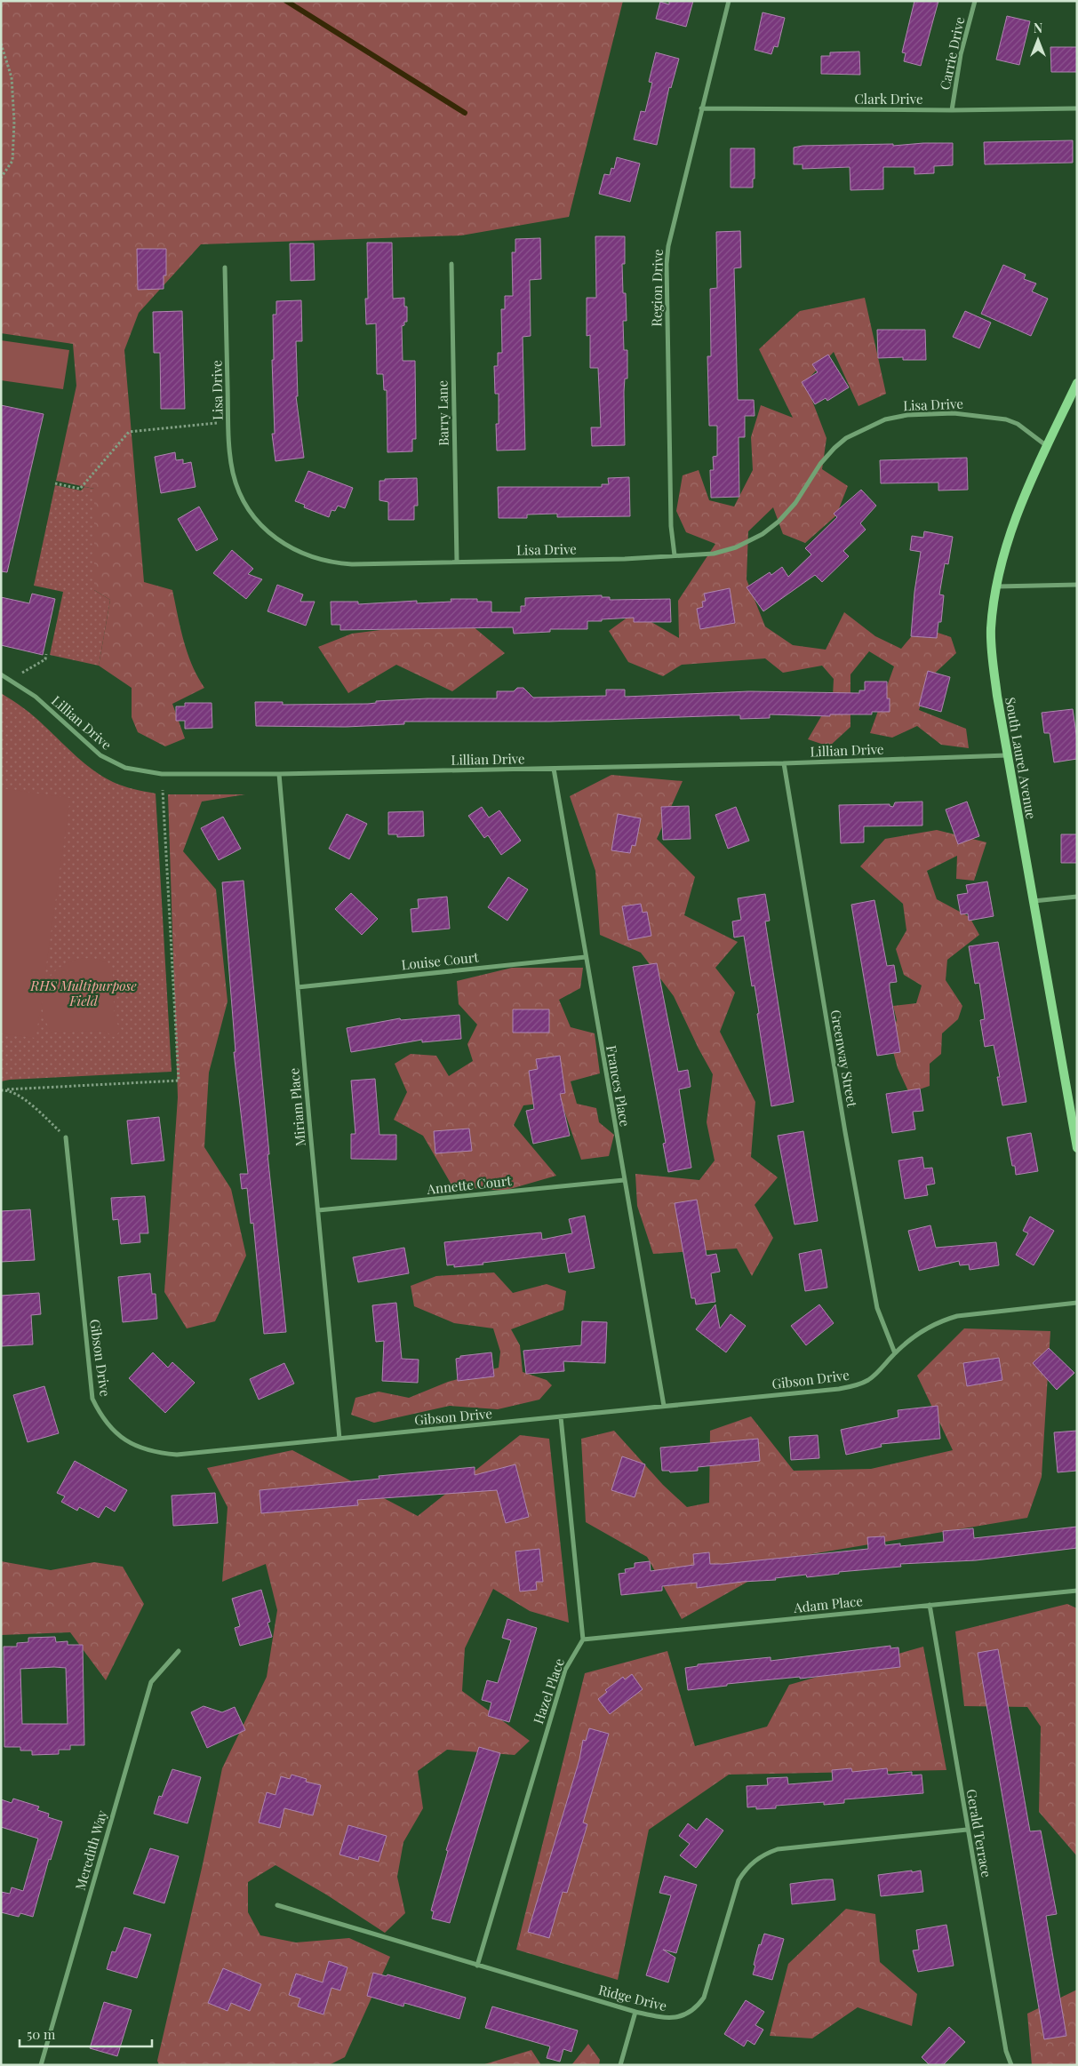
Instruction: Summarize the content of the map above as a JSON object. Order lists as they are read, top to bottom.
{
  "streets": {
    "street": [
      "Carrie Drive",
      "Clark Drive",
      "Region Drive",
      "Lisa Drive",
      "Barry Lane",
      "Lillian Drive",
      "South Laurel Avenue",
      "Louise Court",
      "Greenway Street",
      "Frances Place",
      "Miriam Place",
      "Annette Court",
      "Gibson Drive",
      "Adam Place",
      "Hazel Place",
      "Gerald Terrace",
      "Meredith Way",
      "Ridge Drive"
    ]
  },
  "crossings": [
    ["Carrie Drive", "Clark Drive"],
    ["Clark Drive", "Region Drive"],
    ["Region Drive", "Lisa Drive"],
    ["Lisa Drive", "Barry Lane"],
    ["Lisa Drive", "South Laurel Avenue"],
    ["Lillian Drive", "South Laurel Avenue"],
    ["Lillian Drive", "Greenway Street"],
    ["Lillian Drive", "Frances Place"],
    ["Lillian Drive", "Miriam Place"],
    ["Louise Court", "Frances Place"],
    ["Louise Court", "Miriam Place"],
    ["Greenway Street", "Gibson Drive"],
    ["Frances Place", "Annette Court"],
    ["Frances Place", "Gibson Drive"],
    ["Miriam Place", "Annette Court"],
    ["Miriam Place", "Gibson Drive"],
    ["Adam Place", "Hazel Place"],
    ["Adam Place", "Gerald Terrace"],
    ["Hazel Place", "Ridge Drive"],
    ["Gerald Terrace", "Ridge Drive"]
  ],
  "parks": ["RHS Multipurpose Field"],
  "scale_bar": "50 m",
  "north": "top"
}
